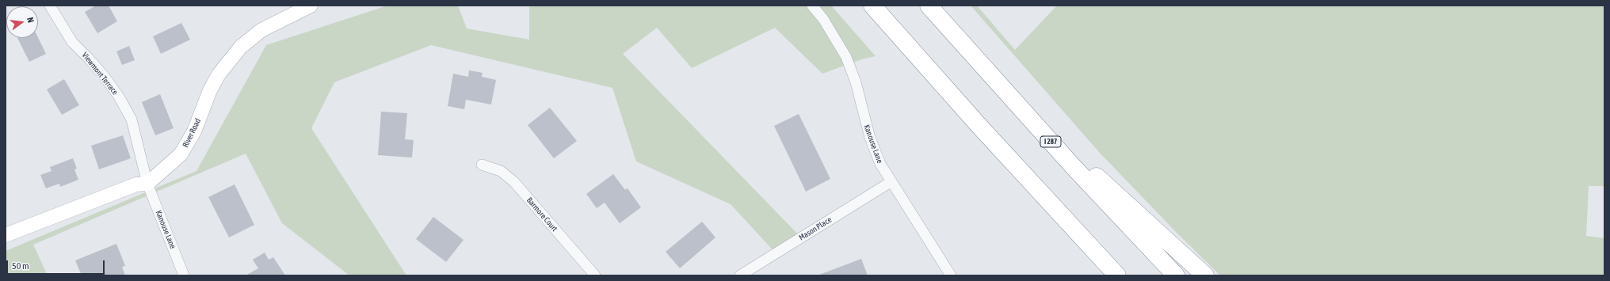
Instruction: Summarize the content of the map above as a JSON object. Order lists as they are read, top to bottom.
{
  "streets": {
    "highway": ["I 287"],
    "street": [
      "Viewmont Terrace",
      "River Road",
      "Kanouse Lane",
      "Barmore Court",
      "Mason Place"
    ]
  },
  "crossings": [
    ["Viewmont Terrace", "River Road"],
    ["Viewmont Terrace", "Kanouse Lane"],
    ["River Road", "Kanouse Lane"],
    ["Kanouse Lane", "Mason Place"]
  ],
  "scale_bar": "50 m",
  "north": "right"
}
